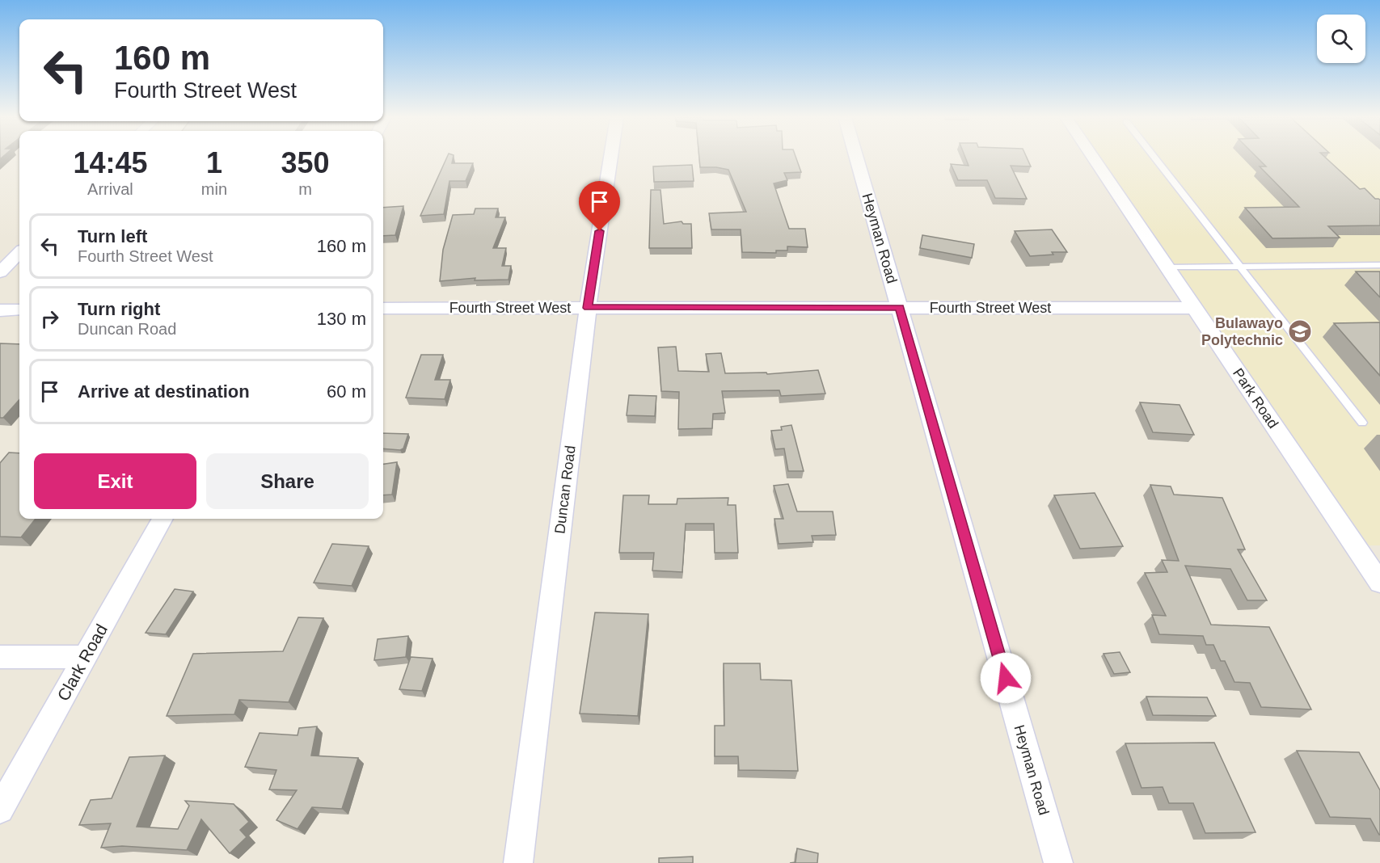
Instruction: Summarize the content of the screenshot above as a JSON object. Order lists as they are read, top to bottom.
{
  "streets": {
    "street": [
      "Heyman Road",
      "Fourth Street West",
      "Park Road",
      "Duncan Road",
      "Clark Road"
    ]
  },
  "crossings": [
    ["Heyman Road", "Fourth Street West"],
    ["Fourth Street West", "Park Road"],
    ["Fourth Street West", "Duncan Road"]
  ],
  "places": {
    "school or university": ["Bulawayo Polytechnic"]
  },
  "page": {
    "turn": ["160 m", "Fourth Street West"],
    "eta": [
      "14:45",
      "Arrival",
      "1",
      "min",
      "350",
      "m"
    ],
    "list": [
      {
        "name": "Turn left",
        "note": "Fourth Street West",
        "value": "160 m"
      },
      {
        "name": "Turn right",
        "note": "Duncan Road",
        "value": "130 m"
      },
      {
        "name": "Arrive at destination",
        "value": "60 m"
      }
    ],
    "buttons": ["Exit", "Share"]
  }
}
